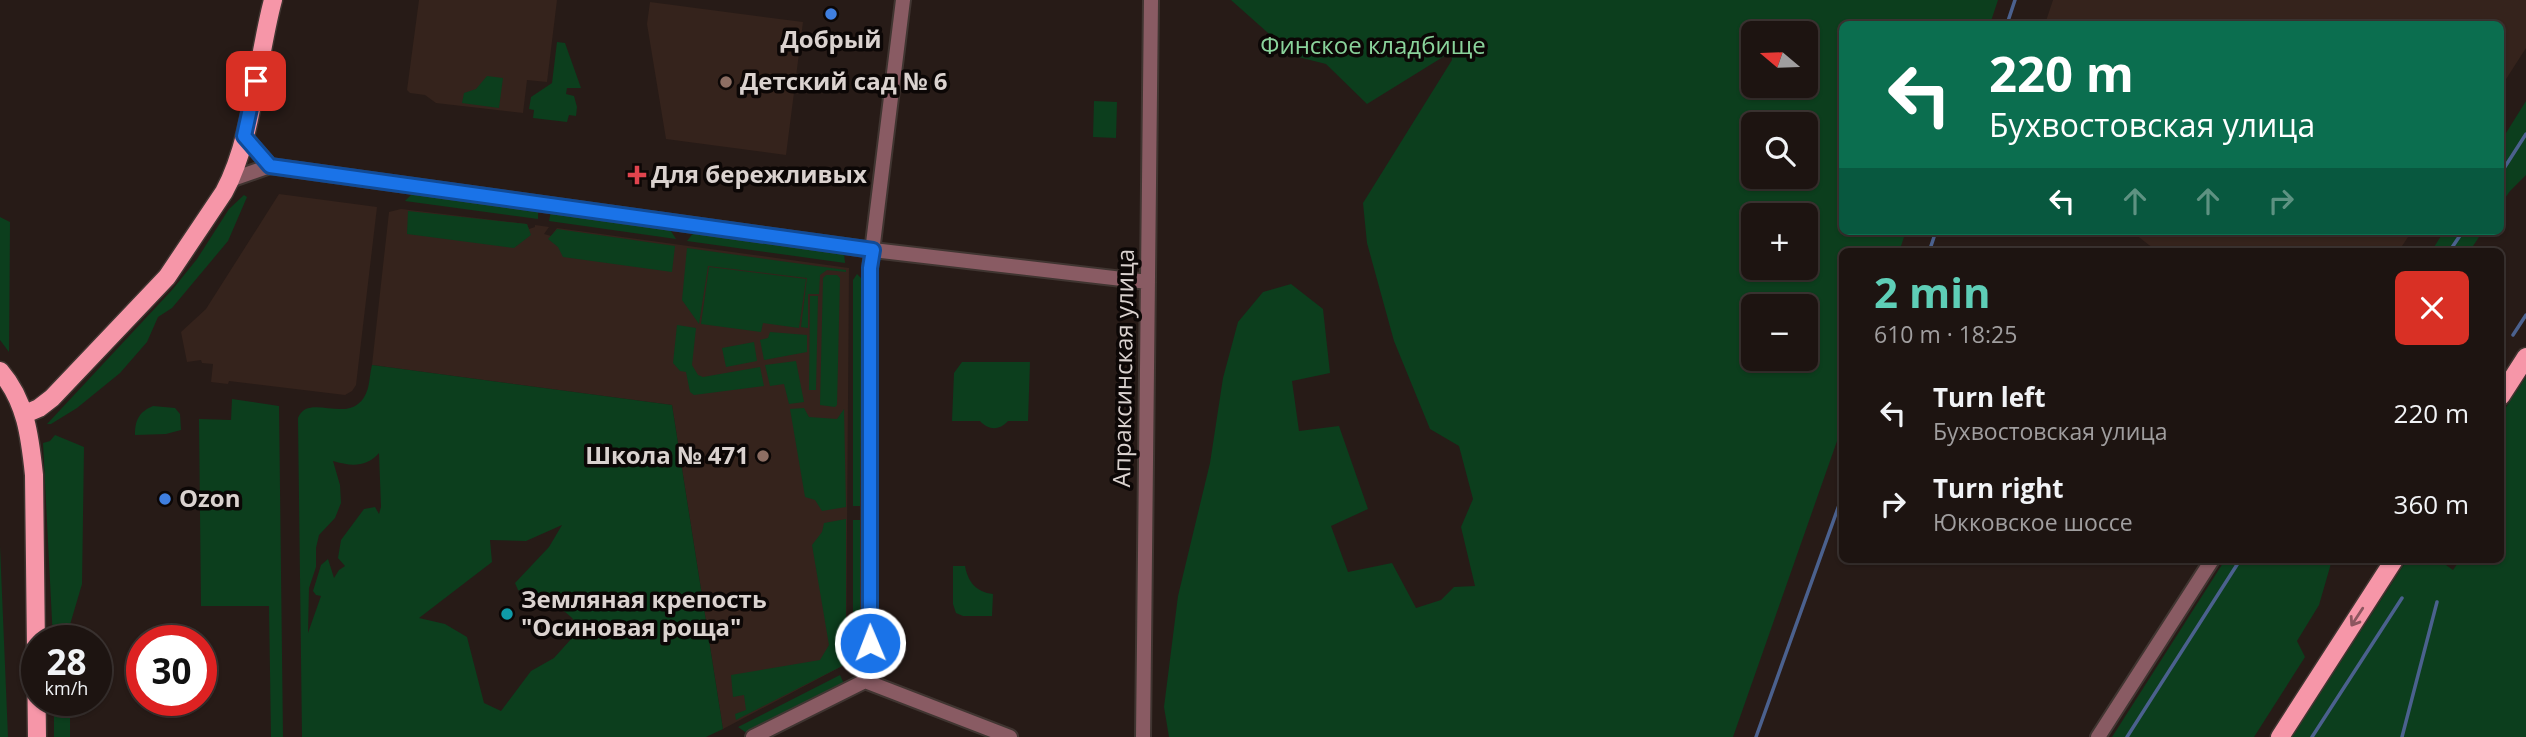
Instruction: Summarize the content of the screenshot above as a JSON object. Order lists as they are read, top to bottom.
{
  "streets": {
    "street": ["Апраксинская улица"]
  },
  "parks": ["Финское кладбище"],
  "places": {
    "other": [
      "Добрый",
      "Детский сад № 6",
      "Школа № 471",
      "Ozon",
      "Земляная крепость \"Осиновая роща\""
    ],
    "health": ["Для бережливых"]
  },
  "north": "left",
  "page": {
    "map_buttons": ["+", "−"],
    "turn": ["220 m", "Бухвостовская улица"],
    "heading": ["2 min", "610 m · 18:25"],
    "list": [
      {
        "name": "Turn left",
        "note": "Бухвостовская улица",
        "value": "220 m"
      },
      {
        "name": "Turn right",
        "note": "Юкковское шоссе",
        "value": "360 m"
      }
    ],
    "speed": "28 km/h",
    "limit": "30"
  }
}
